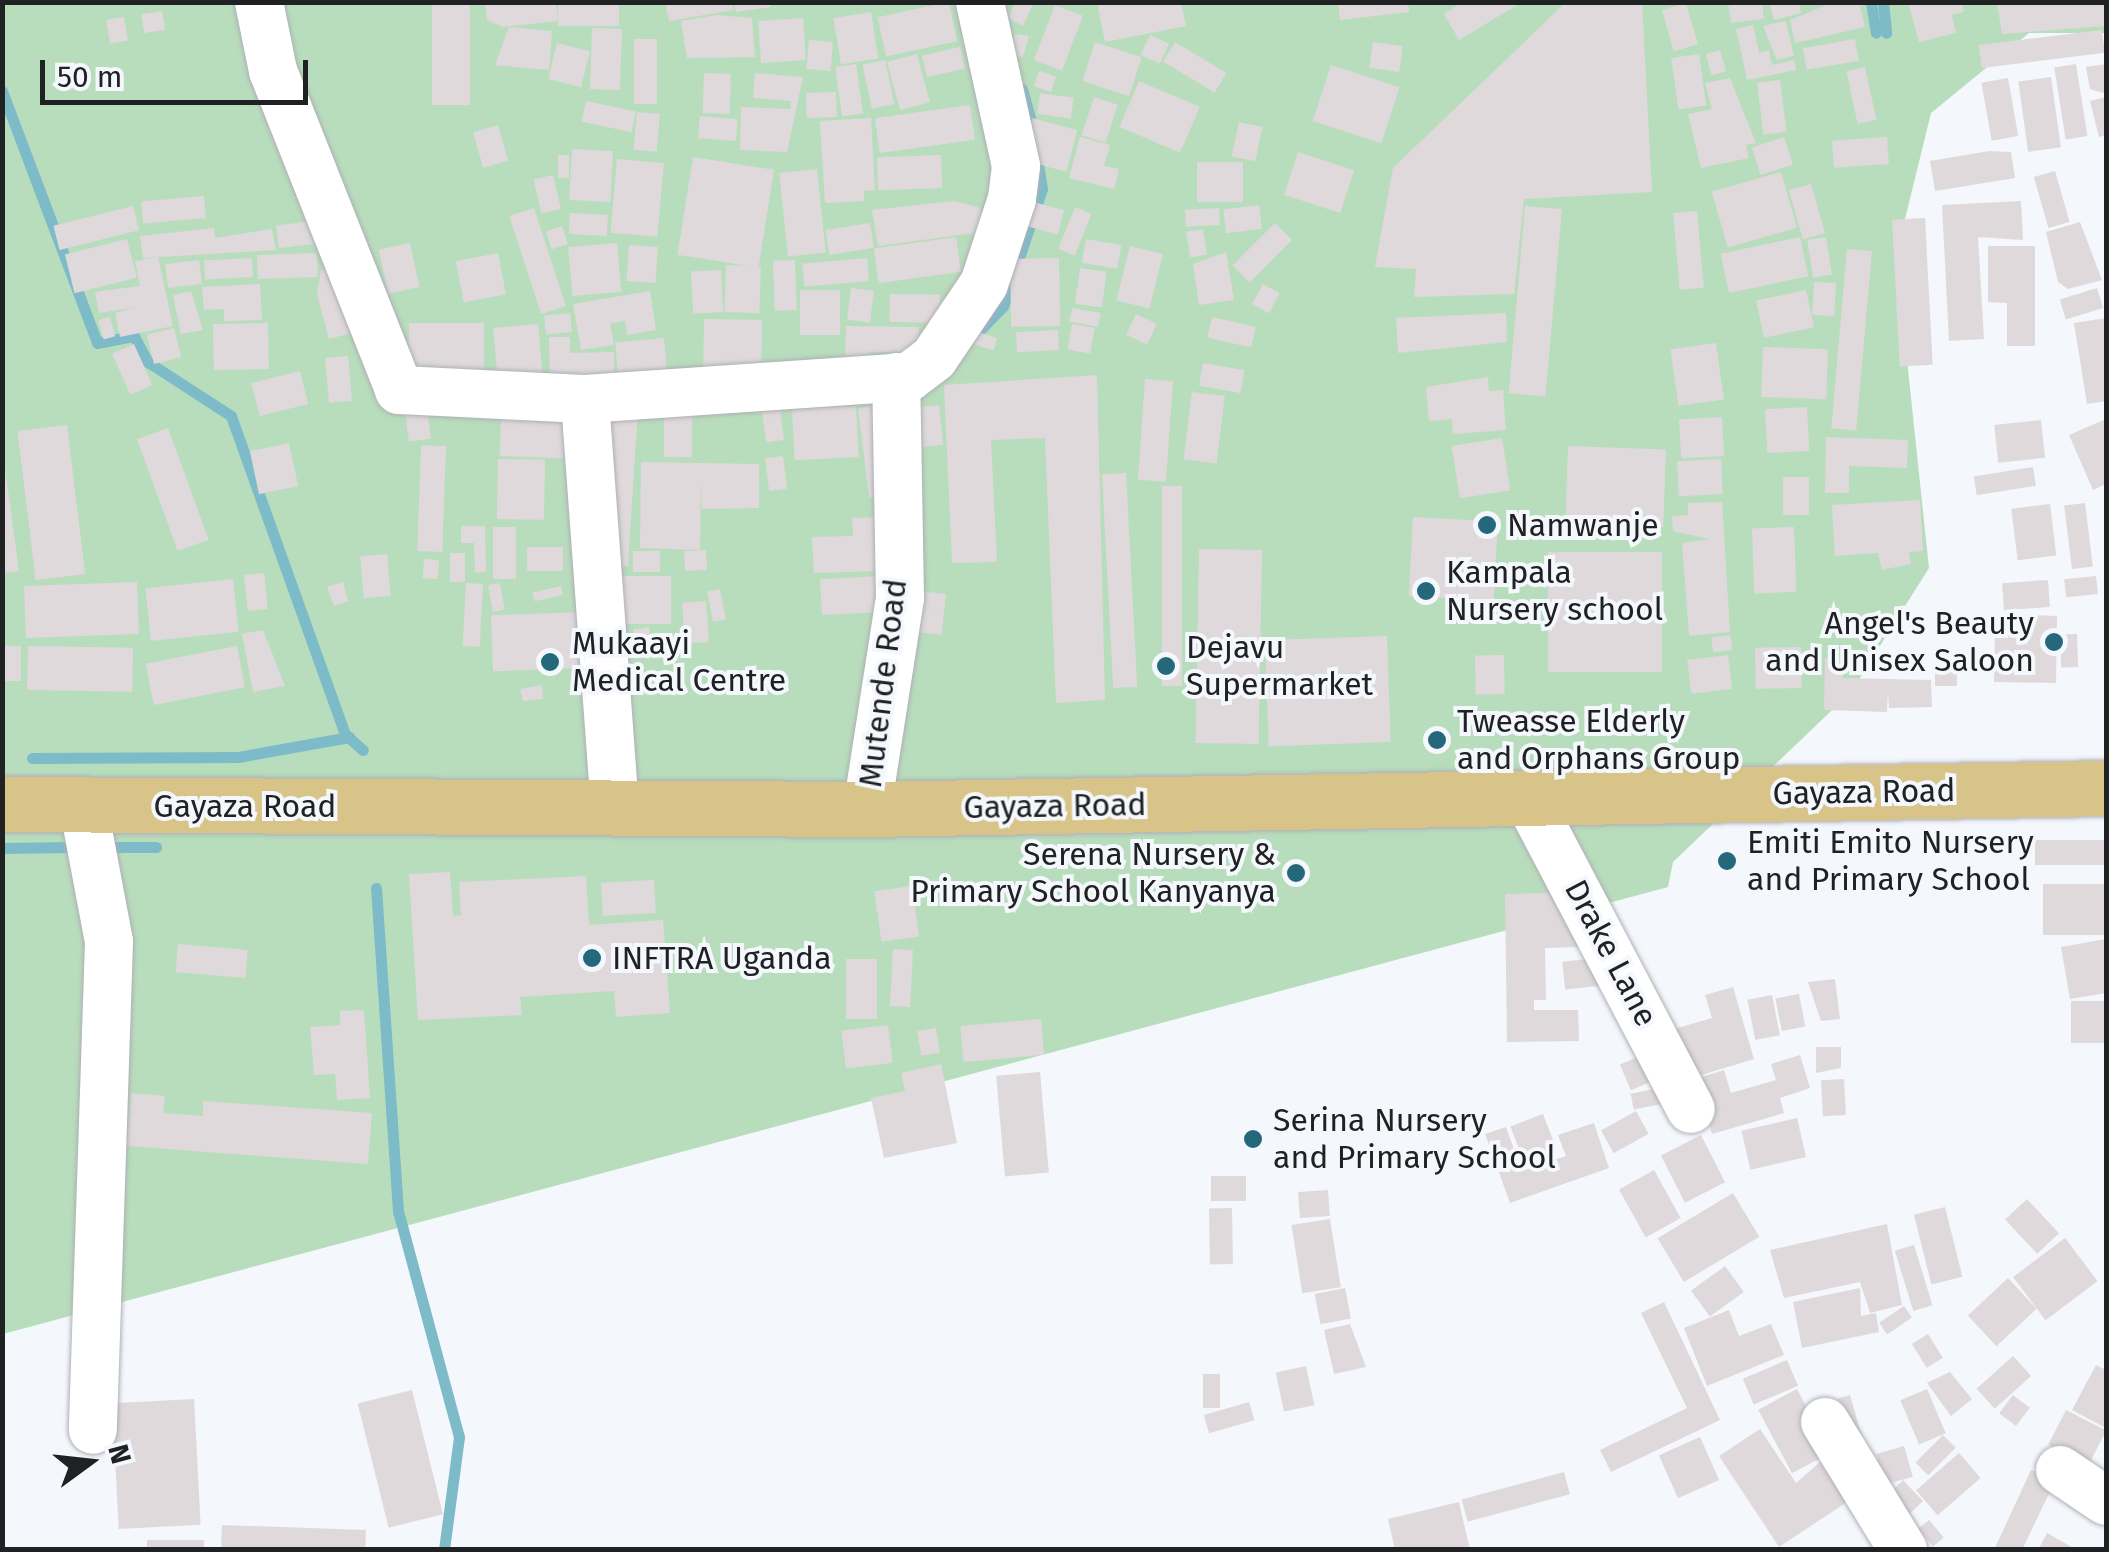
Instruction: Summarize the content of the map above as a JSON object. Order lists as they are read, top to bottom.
{
  "streets": {
    "main road": ["Gayaza Road"],
    "street": ["Mutende Road", "Drake Lane"]
  },
  "crossings": [
    ["Mutende Road", "Gayaza Road"],
    ["Gayaza Road", "Drake Lane"]
  ],
  "places": [
    "Namwanje",
    "Kampala Nursery school",
    "Angel's Beauty and Unisex Saloon",
    "Mukaayi Medical Centre",
    "Dejavu Supermarket",
    "Tweasse Elderly and Orphans Group",
    "Emiti Emito Nursery and Primary School",
    "Serena Nursery & Primary School Kanyanya",
    "INFTRA Uganda",
    "Serina Nursery and Primary School"
  ],
  "scale_bar": "50 m",
  "north": "right"
}
